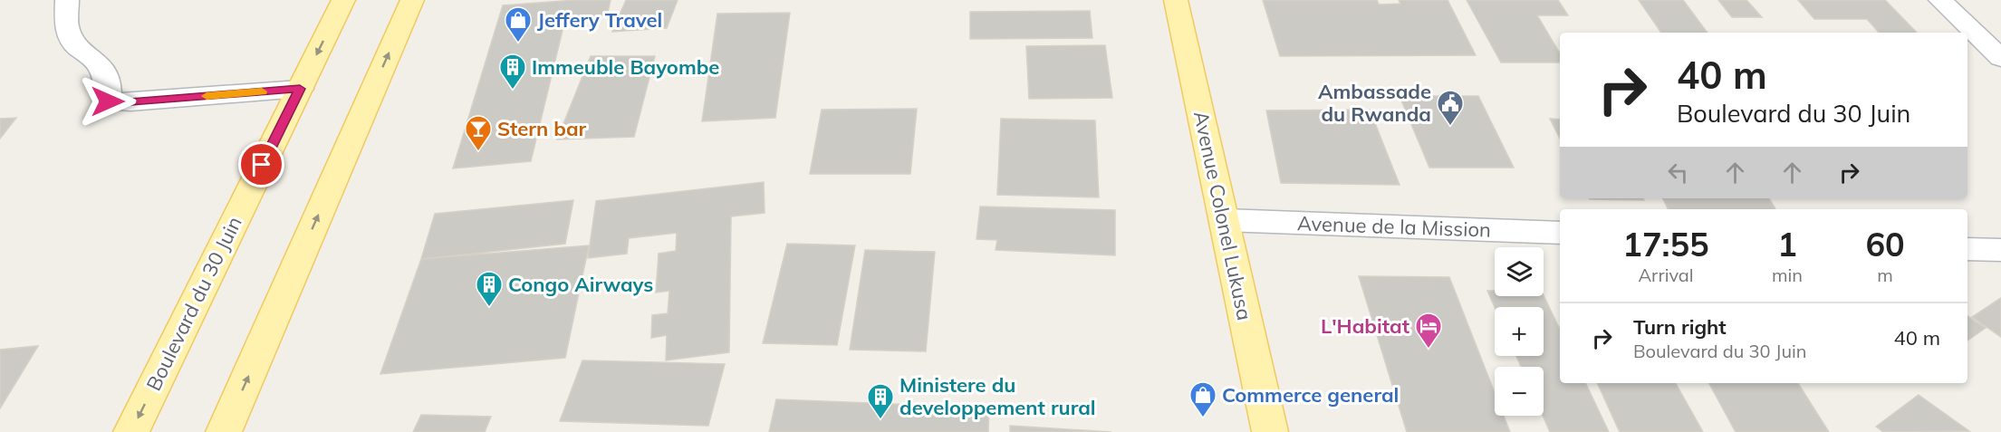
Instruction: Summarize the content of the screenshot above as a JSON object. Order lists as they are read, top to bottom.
{
  "streets": {
    "main road": ["Avenue Colonel Lukusa", "Boulevard du 30 Juin"],
    "street": ["Avenue de la Mission"]
  },
  "crossings": [
    ["Avenue Colonel Lukusa", "Avenue de la Mission"]
  ],
  "places": {
    "shop": ["Jeffery Travel", "Commerce general"],
    "building": ["Immeuble Bayombe", "Congo Airways", "Ministere du developpement rural"],
    "public building": ["Ambassade du Rwanda"],
    "bar": ["Stern bar"],
    "hotel": ["L'Habitat"]
  },
  "page": {
    "turn": ["40 m", "Boulevard du 30 Juin"],
    "eta": [
      "17:55",
      "Arrival",
      "1",
      "min",
      "60",
      "m"
    ],
    "map_buttons": ["+", "−"],
    "list": [
      {
        "name": "Turn right",
        "note": "Boulevard du 30 Juin",
        "value": "40 m"
      }
    ]
  }
}
